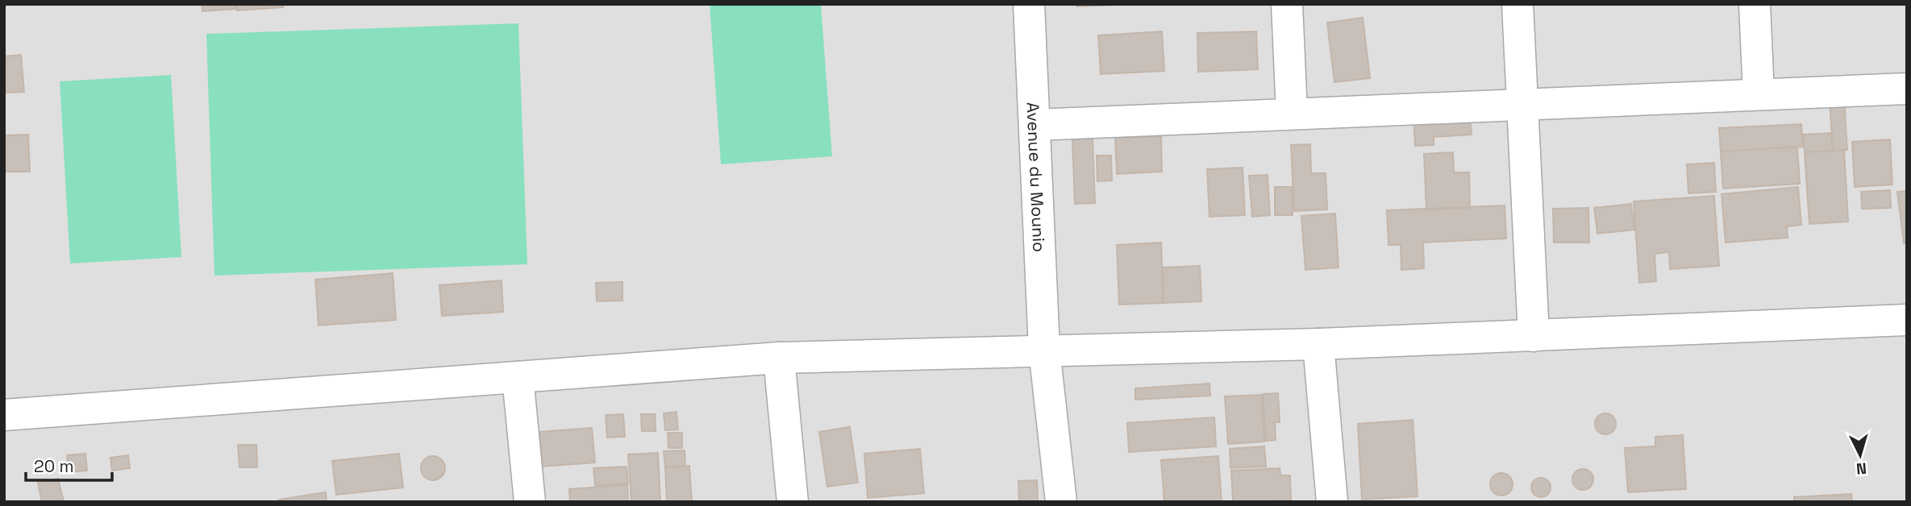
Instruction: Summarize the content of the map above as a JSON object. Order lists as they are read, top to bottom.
{
  "streets": {
    "street": ["Avenue du Mounio"]
  },
  "scale_bar": "20 m",
  "north": "bottom"
}
